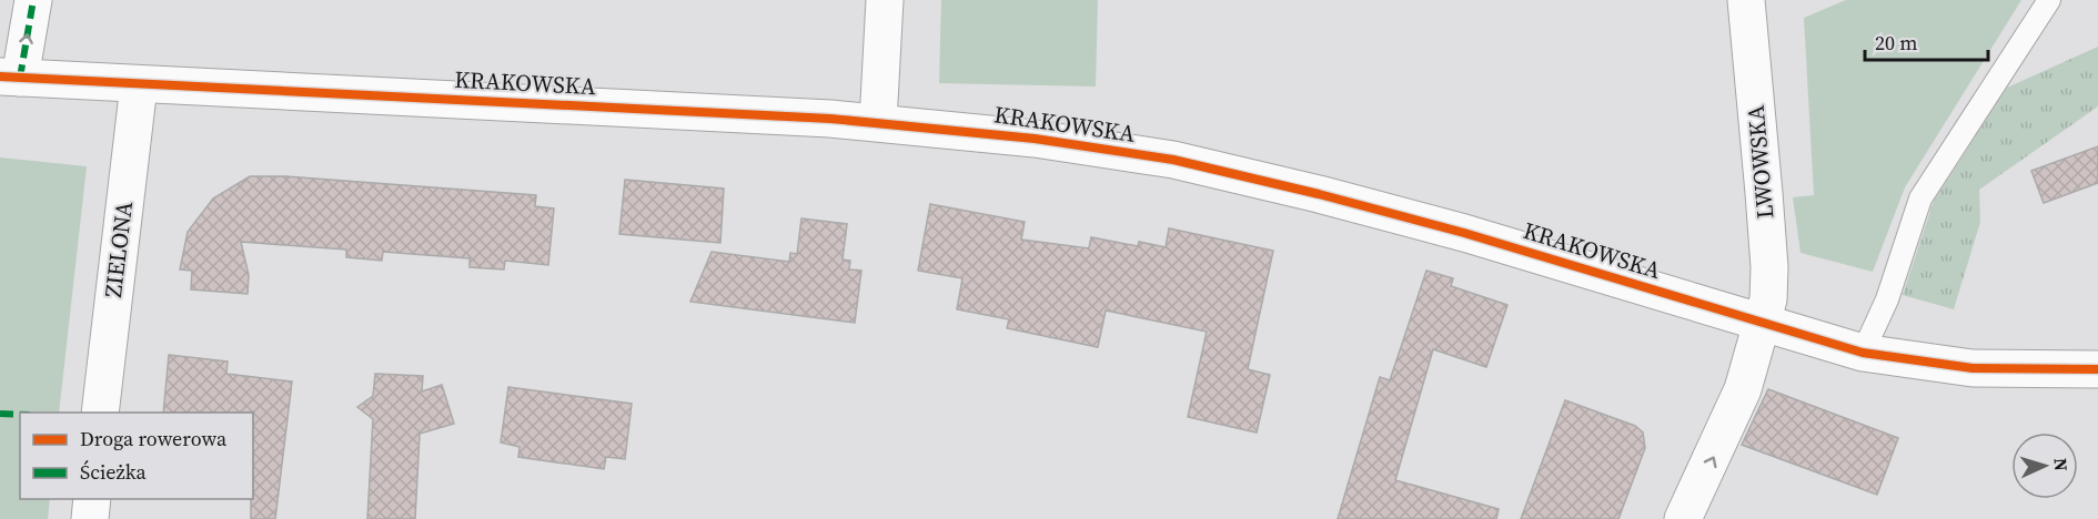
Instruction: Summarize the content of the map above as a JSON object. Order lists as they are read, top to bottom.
{
  "streets": {
    "street": ["KRAKOWSKA", "LWOWSKA", "ZIELONA"]
  },
  "crossings": [
    ["KRAKOWSKA", "LWOWSKA"],
    ["KRAKOWSKA", "ZIELONA"]
  ],
  "one_way": ["LWOWSKA"],
  "legend": ["Droga rowerowa", "Ścieżka"],
  "scale_bar": "20 m",
  "north": "right"
}
